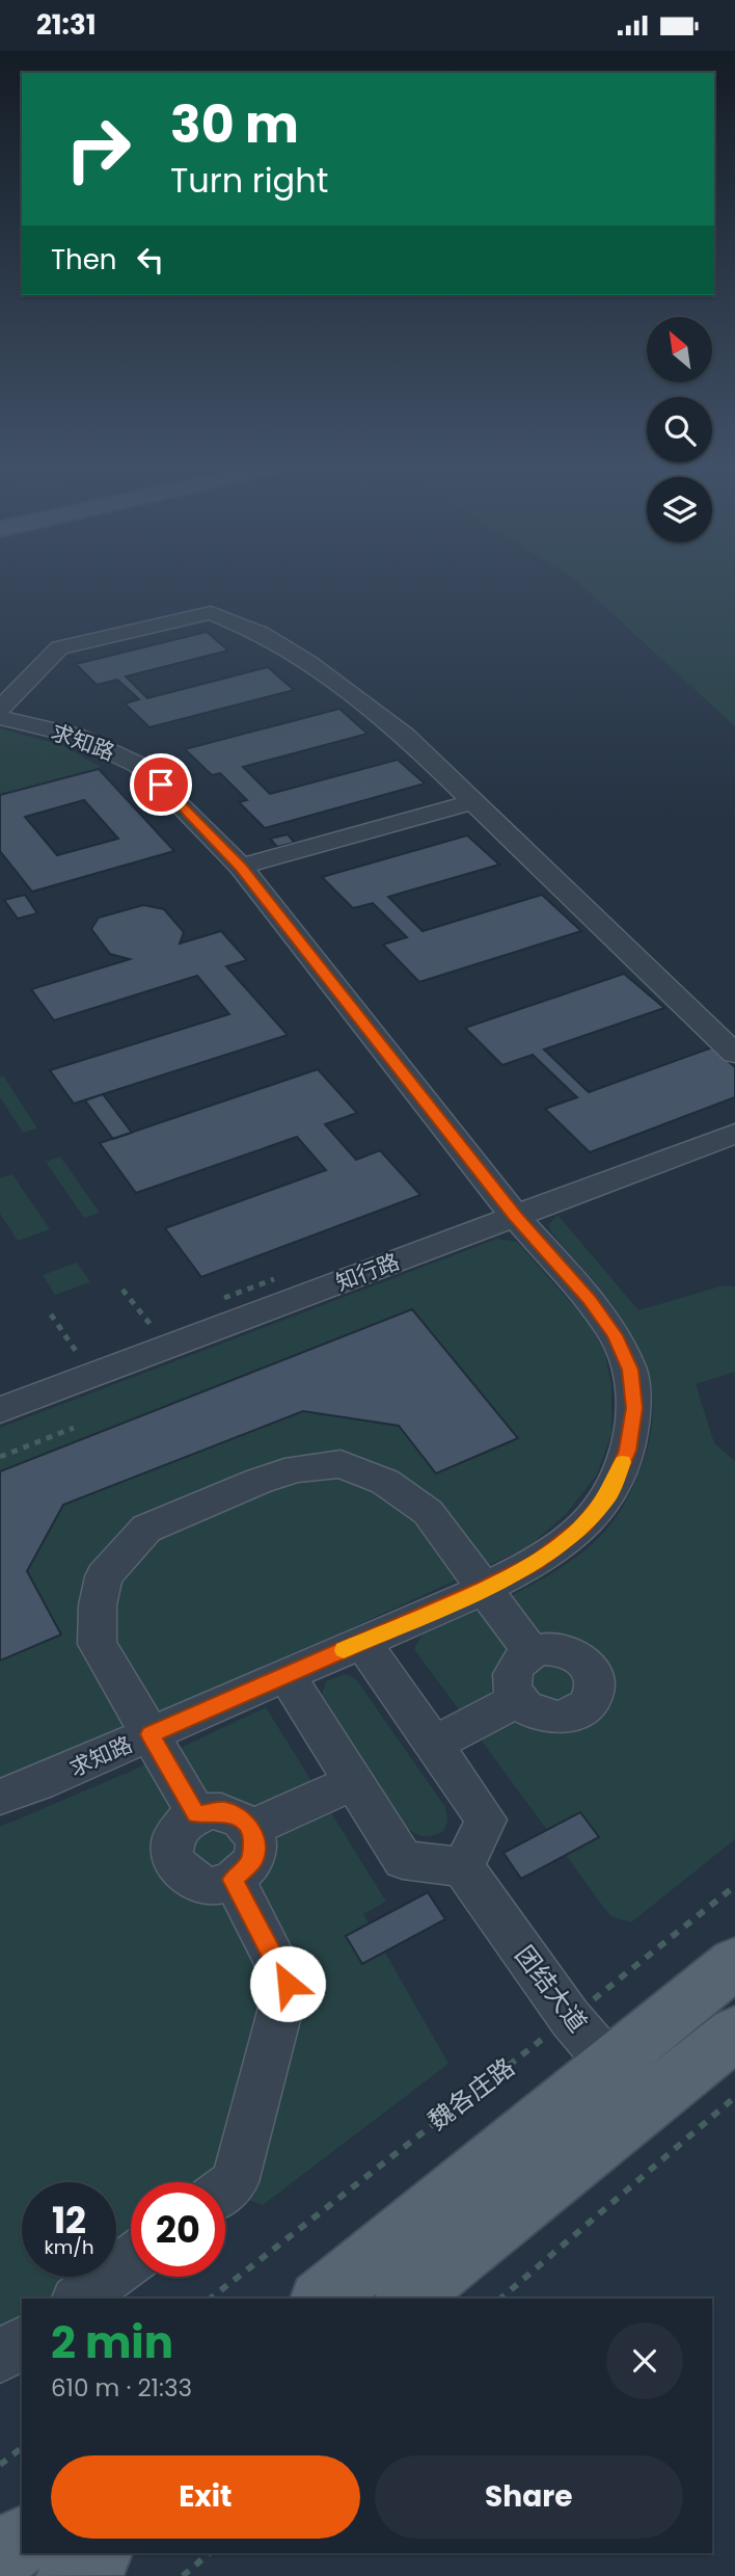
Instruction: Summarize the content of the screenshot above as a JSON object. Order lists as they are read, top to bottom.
{
  "streets": {
    "street": ["求知路", "知行路", "团结大道"],
    "path": ["魏各庄路"]
  },
  "crossings": [
    ["求知路", "知行路"],
    ["团结大道", "魏各庄路"]
  ],
  "north": "top left",
  "page": {
    "status": "21:31",
    "turn": ["30 m", "Turn right"],
    "then": "Then",
    "speed": "12 km/h",
    "limit": "20",
    "heading": ["2 min", "610 m · 21:33"],
    "buttons": ["Exit", "Share"]
  }
}
